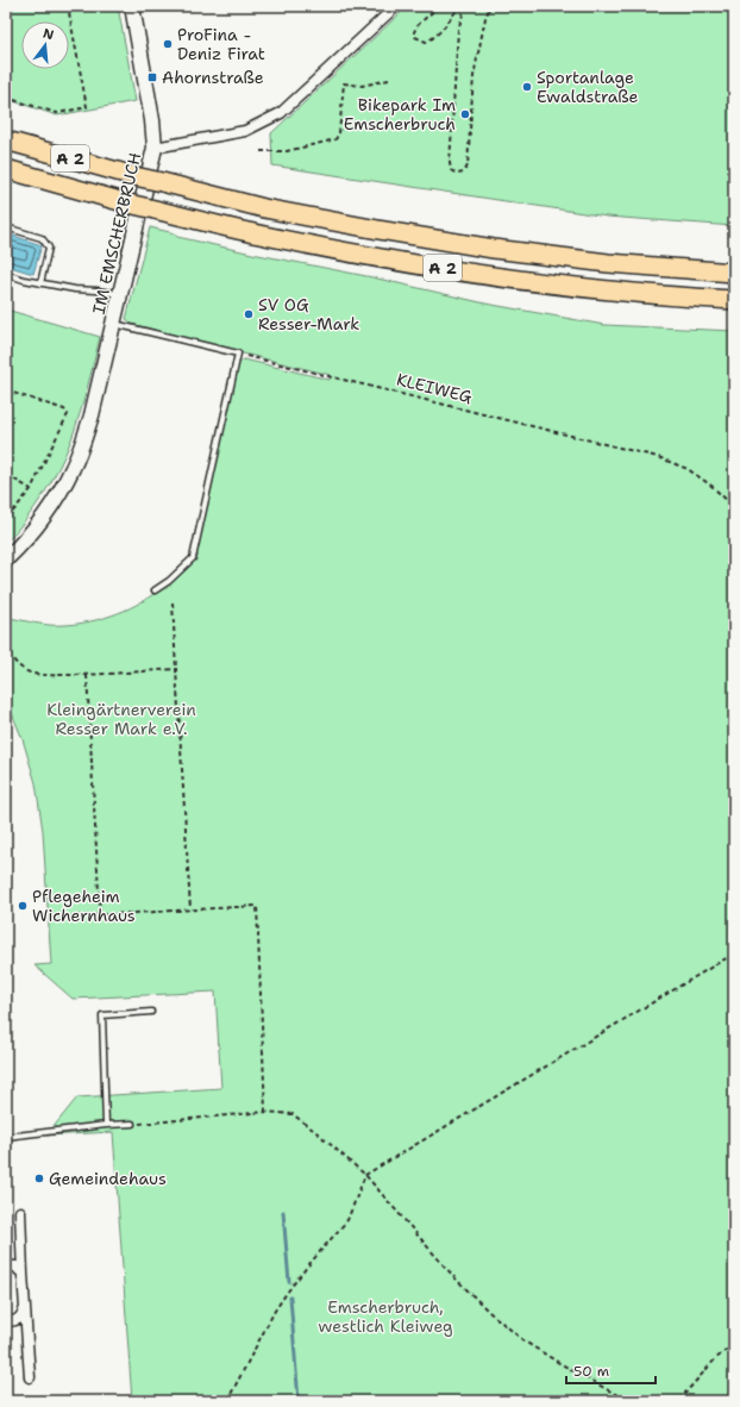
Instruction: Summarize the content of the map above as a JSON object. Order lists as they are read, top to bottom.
{
  "streets": {
    "highway": ["A 2"],
    "street": ["IM EMSCHERBRUCH"],
    "path": ["KLEIWEG"]
  },
  "parks": ["Kleingärtnerverein Resser Mark e.V.", "Emscherbruch, westlich Kleiweg"],
  "places": {
    "other": [
      "ProFina - Deniz Firat",
      "Sportanlage Ewaldstraße",
      "Bikepark Im Emscherbruch",
      "SV OG Resser-Mark",
      "Pflegeheim Wichernhaus",
      "Gemeindehaus"
    ],
    "transit": ["Ahornstraße"]
  },
  "scale_bar": "50 m",
  "north": "top"
}
